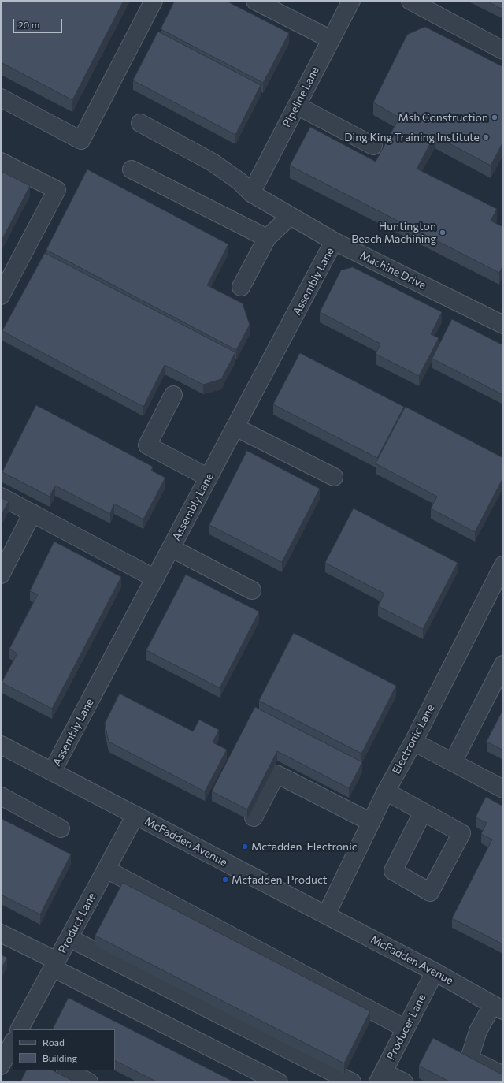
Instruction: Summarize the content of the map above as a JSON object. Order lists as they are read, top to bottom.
{
  "streets": {
    "street": [
      "Pipeline Lane",
      "Machine Drive",
      "Assembly Lane",
      "Electronic Lane",
      "McFadden Avenue",
      "Product Lane",
      "Producer Lane"
    ]
  },
  "crossings": [
    ["Pipeline Lane", "Machine Drive"],
    ["Machine Drive", "Assembly Lane"],
    ["Assembly Lane", "McFadden Avenue"],
    ["Electronic Lane", "McFadden Avenue"],
    ["McFadden Avenue", "Product Lane"],
    ["McFadden Avenue", "Producer Lane"]
  ],
  "places": [
    "Msh Construction",
    "Ding King Training Institute",
    "Huntington Beach Machining",
    "Mcfadden-Electronic",
    "Mcfadden-Product"
  ],
  "legend": ["Road", "Building"],
  "scale_bar": "20 m"
}
